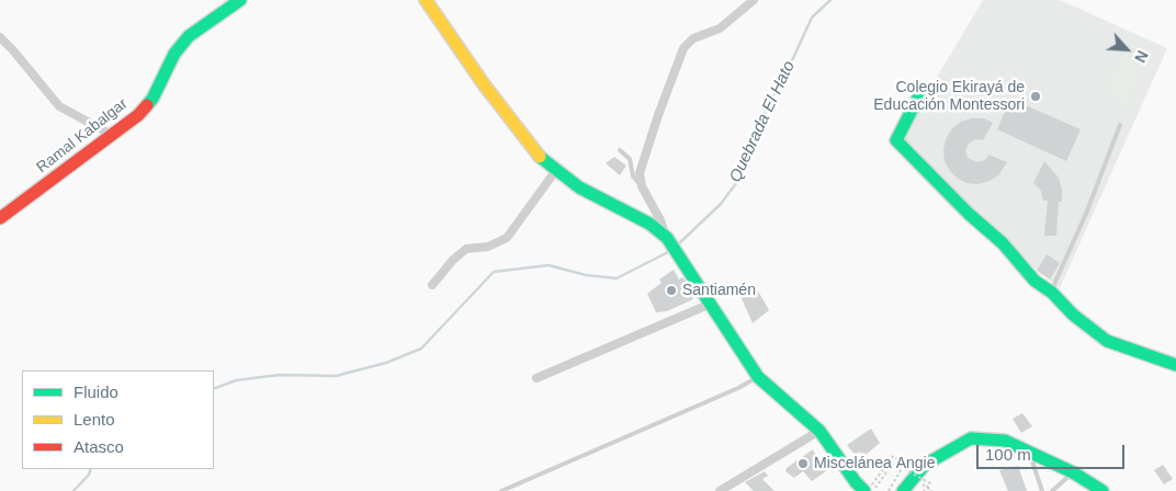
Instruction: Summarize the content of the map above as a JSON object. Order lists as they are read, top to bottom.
{
  "streets": {
    "street": ["Ramal Kabalgar"]
  },
  "water": ["Quebrada El Hato"],
  "places": ["Colegio Ekirayá de Educación Montessori", "Santiamén", "Miscelánea Angie"],
  "legend": ["Fluido", "Lento", "Atasco"],
  "scale_bar": "100 m",
  "north": "bottom right"
}
